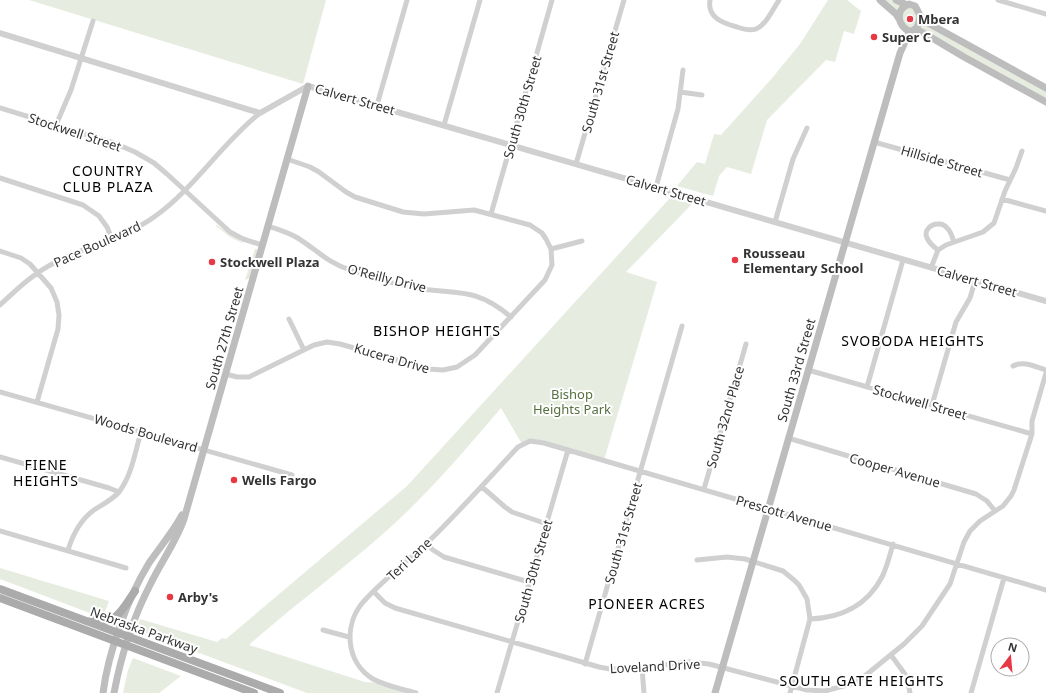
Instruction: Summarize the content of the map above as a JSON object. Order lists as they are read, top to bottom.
{
  "streets": {
    "main road": ["South 27th Street", "South 33rd Street", "Nebraska Parkway"],
    "street": [
      "South 31st Street",
      "Calvert Street",
      "South 30th Street",
      "Stockwell Street",
      "Hillside Street",
      "Pace Boulevard",
      "O'Reilly Drive",
      "Kucera Drive",
      "South 32nd Place",
      "Woods Boulevard",
      "Cooper Avenue",
      "Prescott Avenue",
      "Teri Lane",
      "Loveland Drive"
    ]
  },
  "crossings": [
    ["South 31st Street", "Calvert Street"],
    ["South 31st Street", "Prescott Avenue"],
    ["South 31st Street", "Loveland Drive"],
    ["Calvert Street", "South 30th Street"],
    ["Calvert Street", "Pace Boulevard"],
    ["Calvert Street", "South 27th Street"],
    ["Calvert Street", "South 33rd Street"],
    ["South 30th Street", "Prescott Avenue"],
    ["South 30th Street", "Loveland Drive"],
    ["Stockwell Street", "Pace Boulevard"],
    ["Stockwell Street", "South 27th Street"],
    ["Stockwell Street", "South 33rd Street"],
    ["Stockwell Street", "Loveland Drive"],
    ["Hillside Street", "South 33rd Street"],
    ["O'Reilly Drive", "South 27th Street"],
    ["O'Reilly Drive", "Kucera Drive"],
    ["South 27th Street", "Kucera Drive"],
    ["South 27th Street", "Woods Boulevard"],
    ["South 27th Street", "Nebraska Parkway"],
    ["South 33rd Street", "Cooper Avenue"],
    ["South 33rd Street", "Prescott Avenue"],
    ["South 33rd Street", "Loveland Drive"],
    ["South 32nd Place", "Prescott Avenue"],
    ["Cooper Avenue", "Loveland Drive"],
    ["Prescott Avenue", "Teri Lane"],
    ["Prescott Avenue", "Loveland Drive"],
    ["Teri Lane", "Loveland Drive"]
  ],
  "districts": [
    "COUNTRY CLUB PLAZA",
    "BISHOP HEIGHTS",
    "SVOBODA HEIGHTS",
    "FIENE HEIGHTS",
    "PIONEER ACRES",
    "SOUTH GATE HEIGHTS"
  ],
  "parks": ["Bishop Heights Park"],
  "places": [
    "Mbera",
    "Super C",
    "Rousseau Elementary School",
    "Stockwell Plaza",
    "Wells Fargo",
    "Arby's"
  ],
  "north": "top"
}
